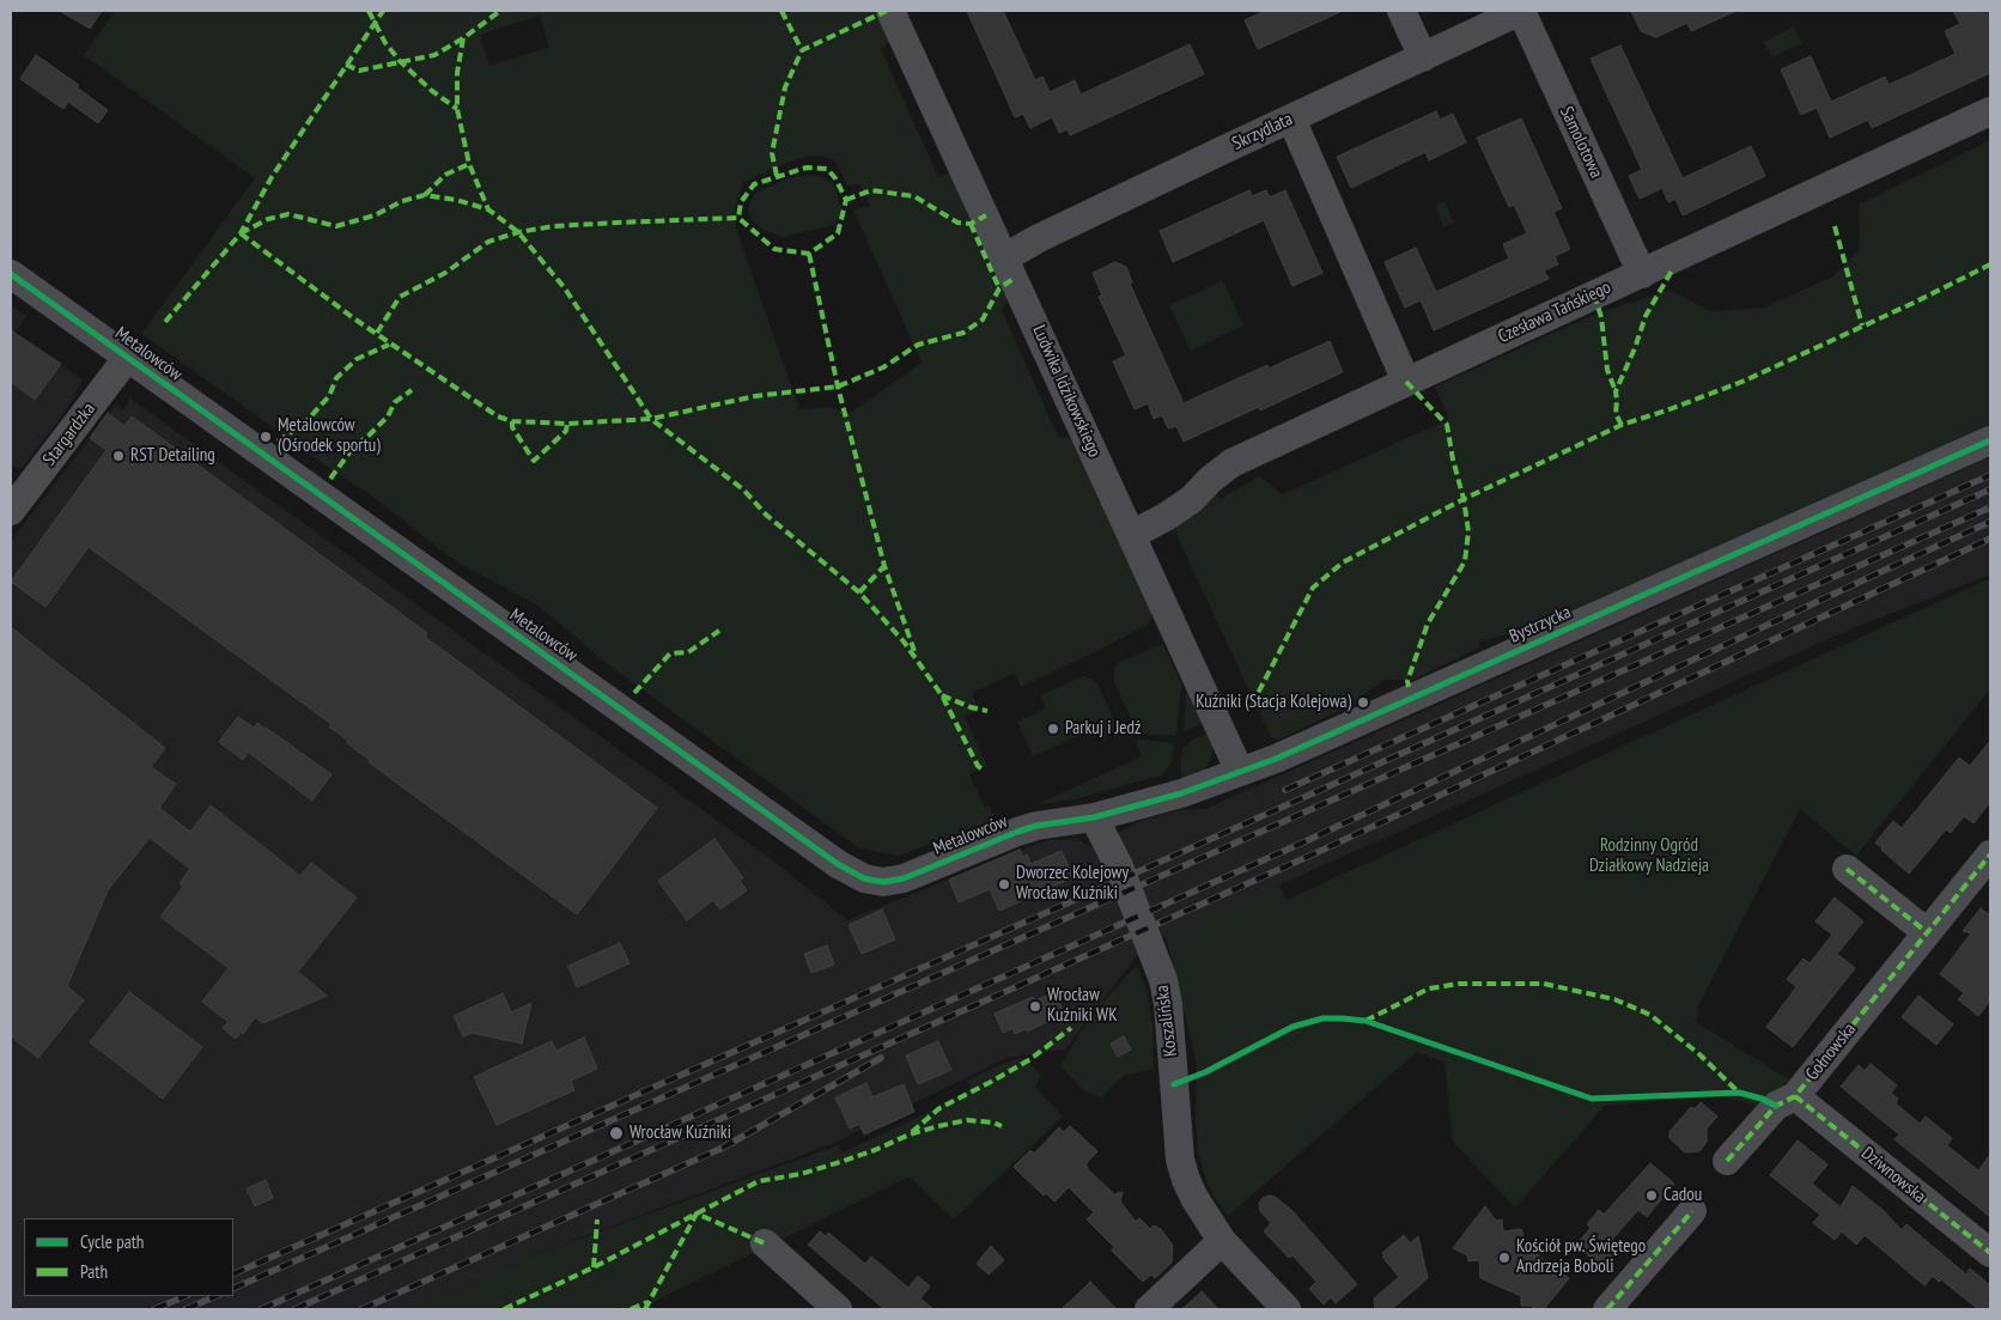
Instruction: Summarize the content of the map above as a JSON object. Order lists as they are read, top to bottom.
{
  "streets": {
    "street": [
      "Skrzydlata",
      "Samolotowa",
      "Czesława Tańskiego",
      "Metalowców",
      "Ludwika Idzikowskiego",
      "Stargardzka",
      "Bystrzycka",
      "Koszalińska",
      "Gołnowska",
      "Dziwnowska"
    ]
  },
  "crossings": [
    ["Skrzydlata", "Samolotowa"],
    ["Skrzydlata", "Ludwika Idzikowskiego"],
    ["Samolotowa", "Czesława Tańskiego"],
    ["Czesława Tańskiego", "Ludwika Idzikowskiego"],
    ["Metalowców", "Stargardzka"],
    ["Metalowców", "Bystrzycka"],
    ["Metalowców", "Koszalińska"],
    ["Ludwika Idzikowskiego", "Bystrzycka"],
    ["Bystrzycka", "Koszalińska"],
    ["Gołnowska", "Dziwnowska"]
  ],
  "parks": ["Rodzinny Ogród Działkowy Nadzieja"],
  "places": [
    "Metalowców (Ośrodek sportu)",
    "RST Detailing",
    "Kuźniki (Stacja Kolejowa)",
    "Parkuj i Jedź",
    "Dworzec Kolejowy Wrocław Kuźniki",
    "Wrocław Kuźniki WK",
    "Wrocław Kuźniki",
    "Cadou",
    "Kościół pw. Świętego Andrzeja Boboli"
  ],
  "legend": ["Cycle path", "Path"]
}
